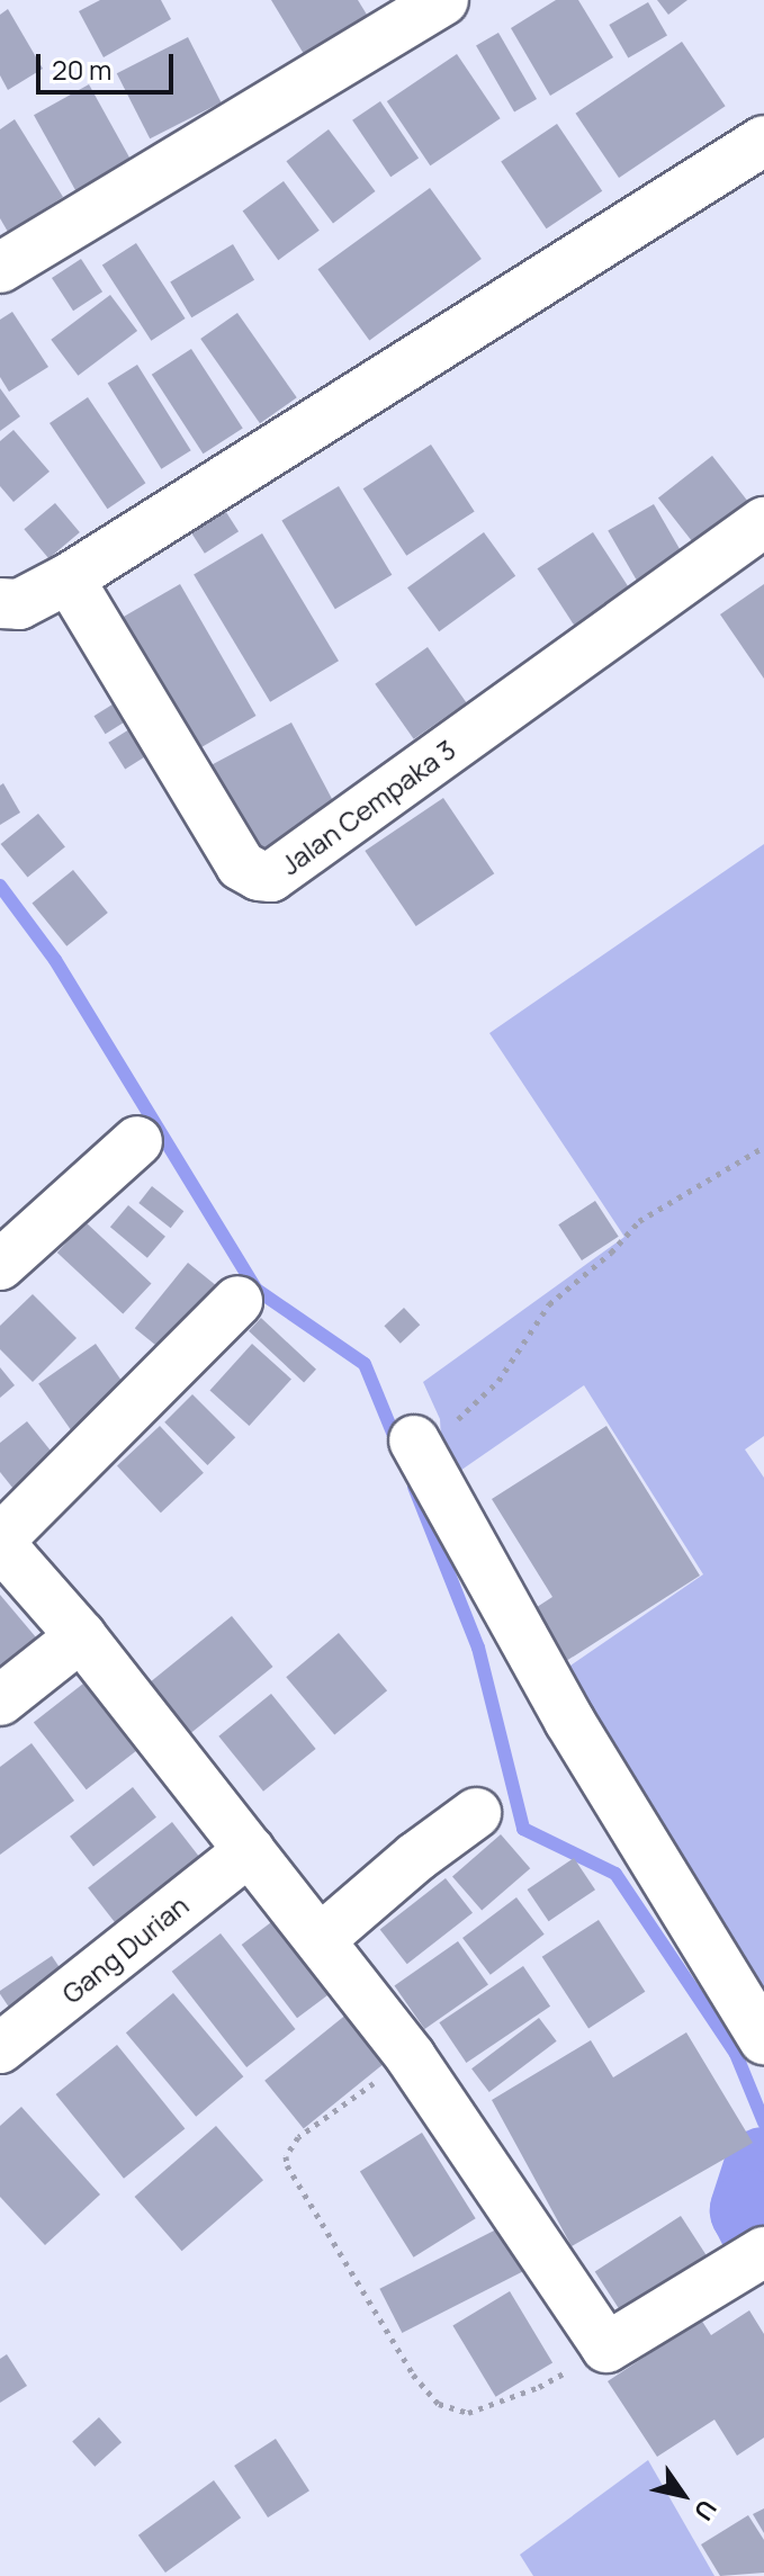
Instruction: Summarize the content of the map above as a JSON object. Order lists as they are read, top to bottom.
{
  "streets": {
    "street": ["Jalan Cempaka 3", "Gang Durian"]
  },
  "scale_bar": "20 m",
  "north": "bottom right"
}
